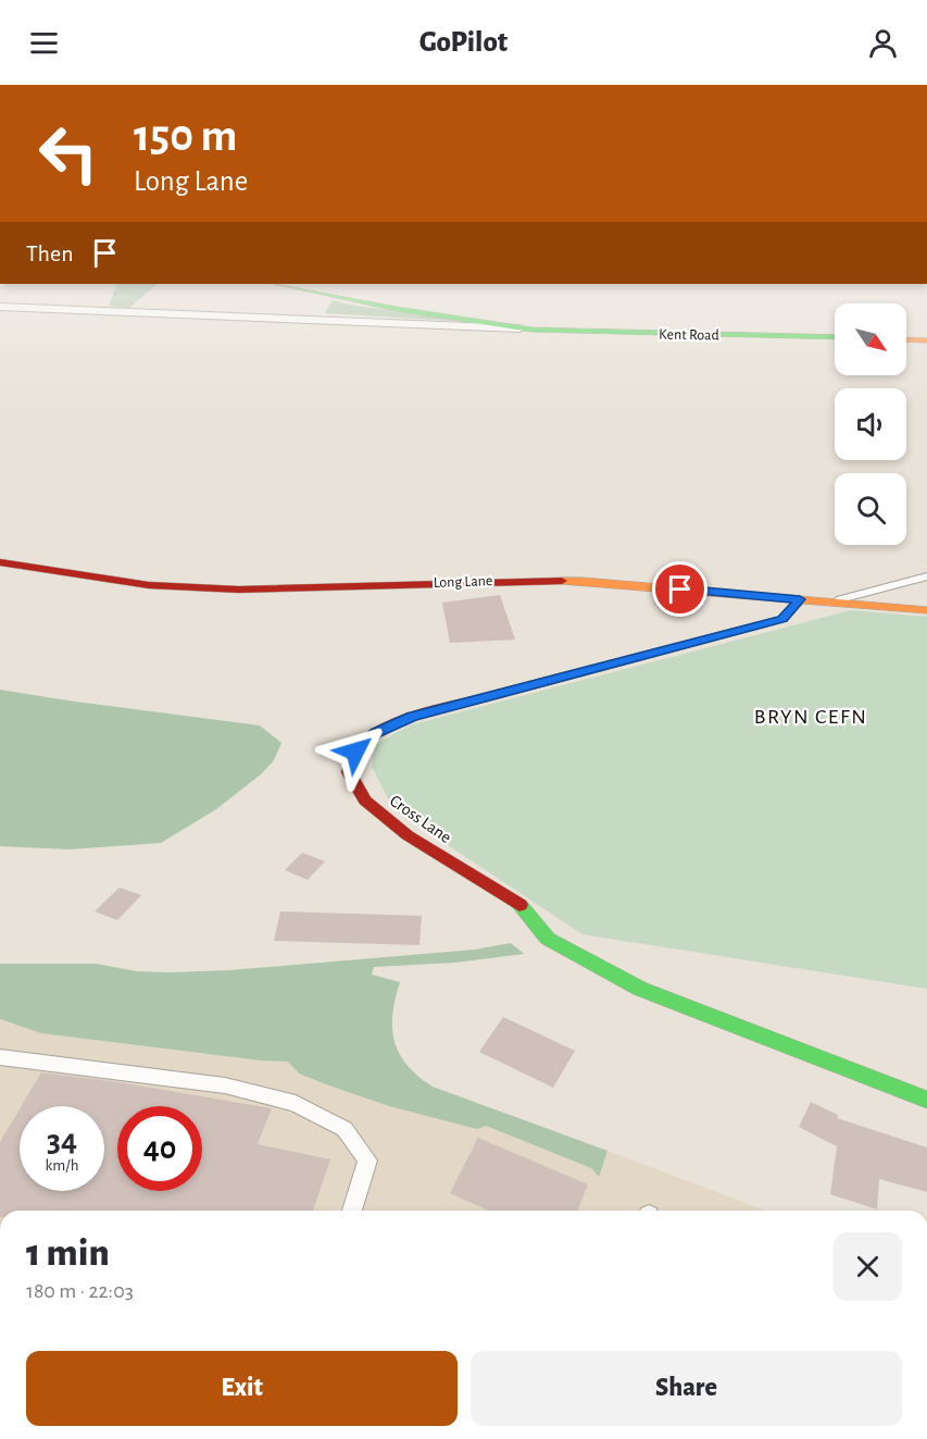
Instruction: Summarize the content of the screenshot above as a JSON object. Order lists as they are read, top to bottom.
{
  "streets": {
    "street": ["Kent Road", "Long Lane", "Cross Lane"]
  },
  "crossings": [
    ["Long Lane", "Cross Lane"]
  ],
  "districts": ["BRYN CEFN"],
  "north": "bottom right",
  "page": {
    "header": "GoPilot",
    "turn": ["150 m", "Long Lane"],
    "then": "Then",
    "speed": "34 km/h",
    "limit": "40",
    "heading": ["1 min", "180 m · 22:03"],
    "buttons": ["Exit", "Share"]
  }
}
